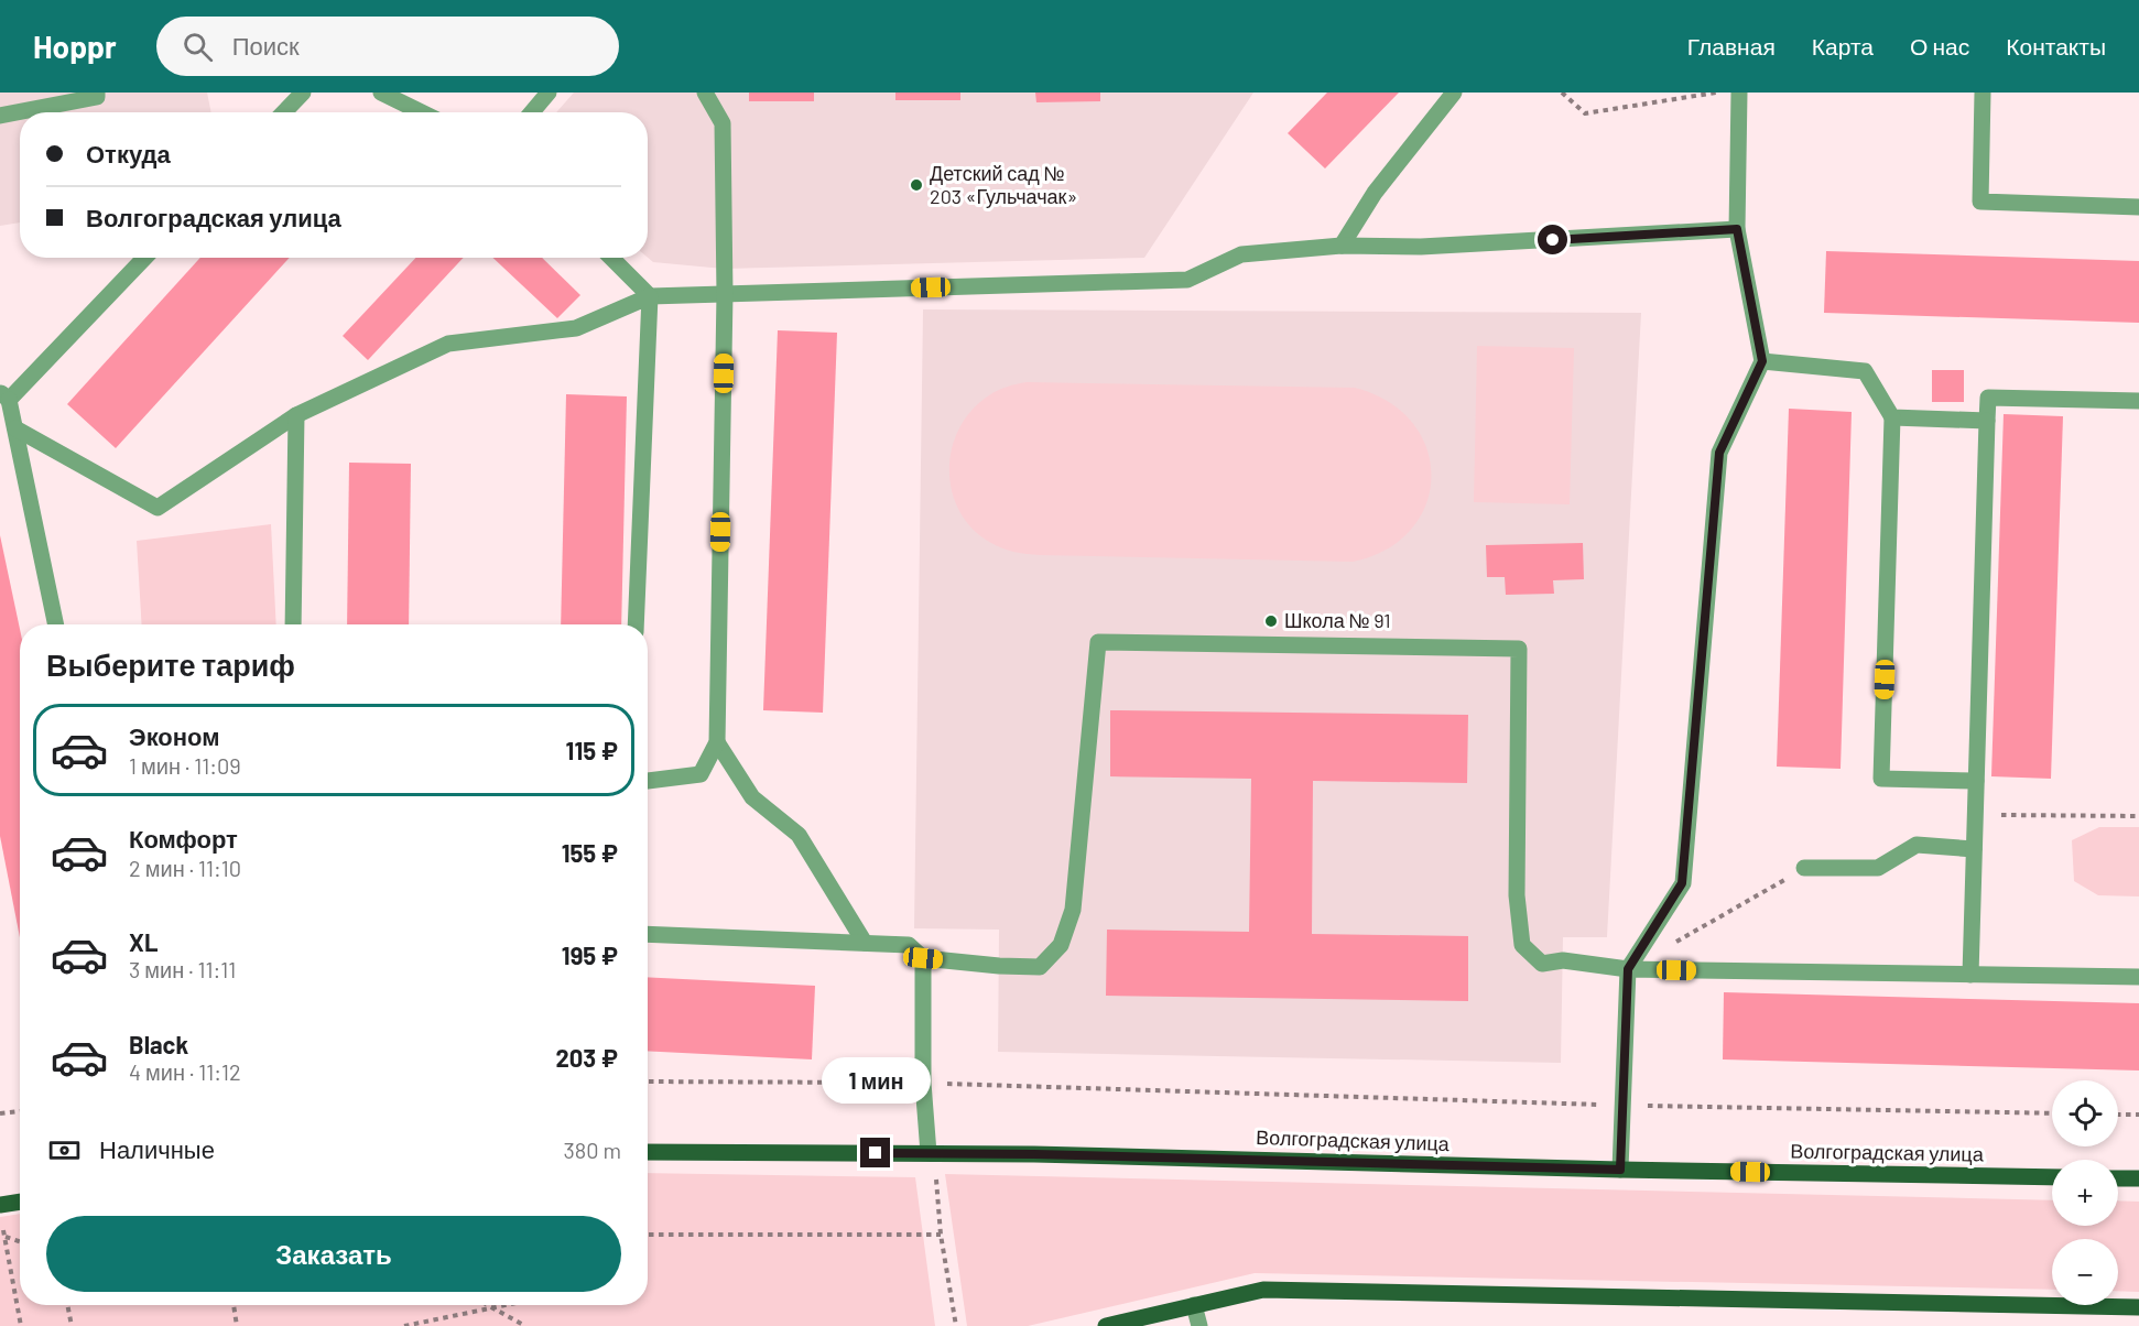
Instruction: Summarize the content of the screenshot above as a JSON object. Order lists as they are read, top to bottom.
{
  "streets": {
    "main road": ["Волгоградская улица"]
  },
  "places": ["Детский сад № 203 «Гульчачак»", "Школа № 91"],
  "page": {
    "header": "Hoppr",
    "search": "Поиск",
    "nav": [
      "Главная",
      "Карта",
      "О нас",
      "Контакты"
    ],
    "banner": ["Откуда", "Волгоградская улица"],
    "heading": "Выберите тариф",
    "list": [
      {
        "name": "Эконом",
        "note": "1 мин · 11:09",
        "value": "115 ₽"
      },
      {
        "name": "Комфорт",
        "note": "2 мин · 11:10",
        "value": "155 ₽"
      },
      {
        "name": "XL",
        "note": "3 мин · 11:11",
        "value": "195 ₽"
      },
      {
        "name": "Black",
        "note": "4 мин · 11:12",
        "value": "203 ₽"
      }
    ],
    "bubble": "1 мин",
    "map_buttons": ["+", "−"],
    "pay": ["Наличные", "380 m"],
    "buttons": "Заказать"
  }
}
